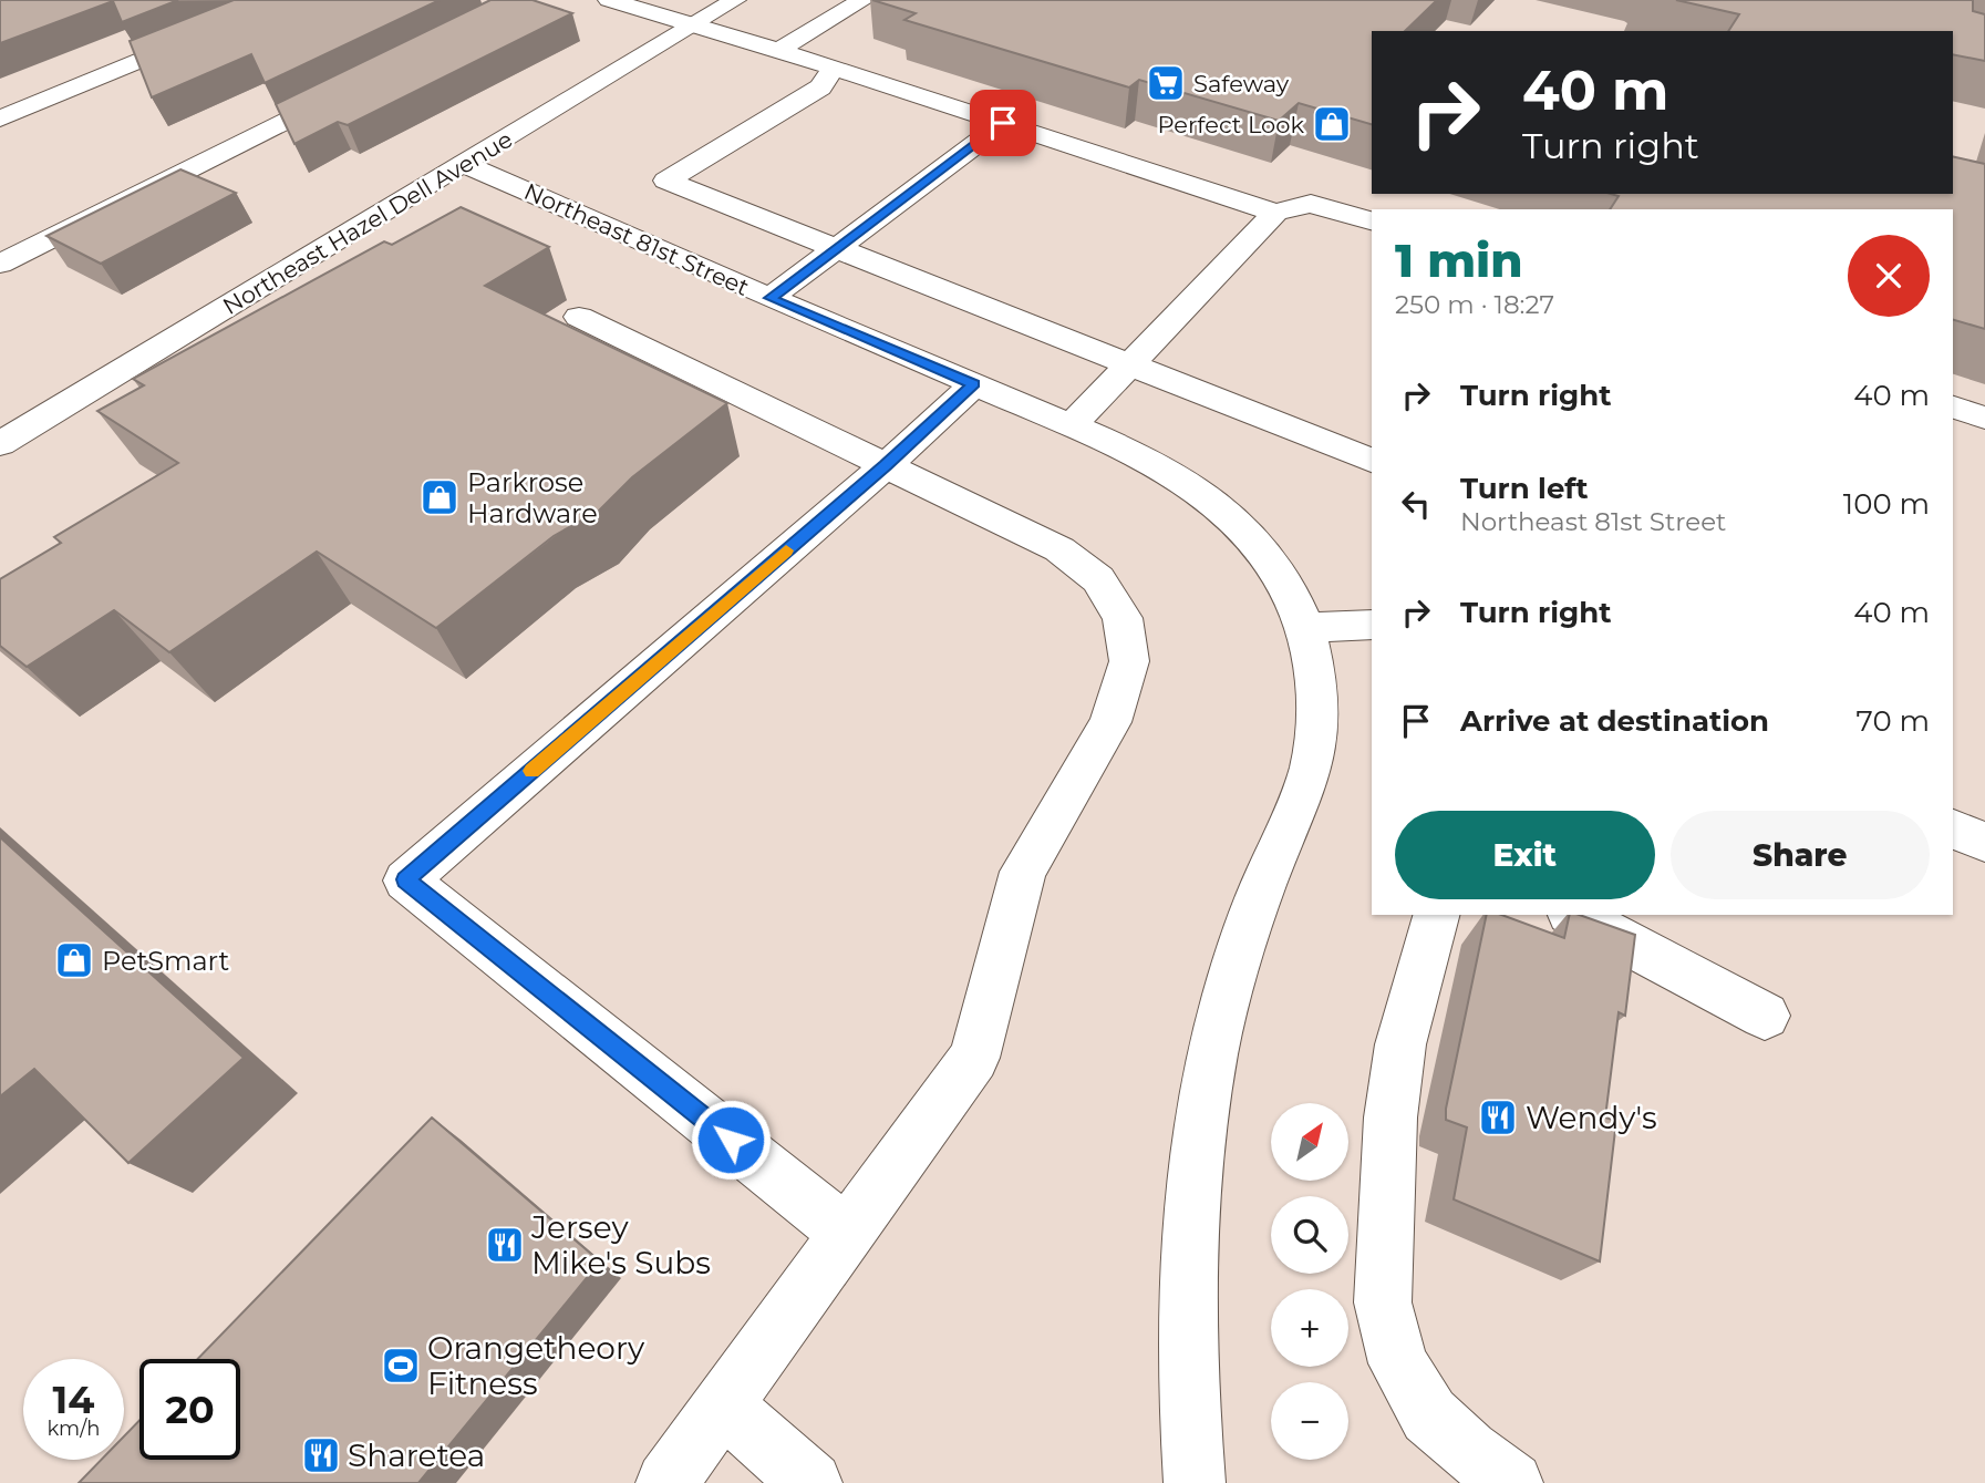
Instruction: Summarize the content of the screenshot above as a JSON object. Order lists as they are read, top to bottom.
{
  "streets": {
    "street": ["Northeast Hazel Dell Avenue", "Northeast 81st Street"]
  },
  "crossings": [
    ["Northeast Hazel Dell Avenue", "Northeast 81st Street"]
  ],
  "places": {
    "supermarket": ["Safeway"],
    "shop": ["Perfect Look", "Parkrose Hardware", "PetSmart"],
    "restaurant": ["Wendy's", "Jersey Mike's Subs", "Sharetea"],
    "sports": ["Orangetheory Fitness"]
  },
  "north": "top right",
  "page": {
    "turn": ["40 m", "Turn right"],
    "heading": ["1 min", "250 m · 18:27"],
    "list": [
      {
        "name": "Turn right",
        "value": "40 m"
      },
      {
        "name": "Turn left",
        "note": "Northeast 81st Street",
        "value": "100 m"
      },
      {
        "name": "Turn right",
        "value": "40 m"
      },
      {
        "name": "Arrive at destination",
        "value": "70 m"
      }
    ],
    "buttons": ["Exit", "Share"],
    "map_buttons": ["+", "−"],
    "speed": "14 km/h",
    "limit": "20"
  }
}
